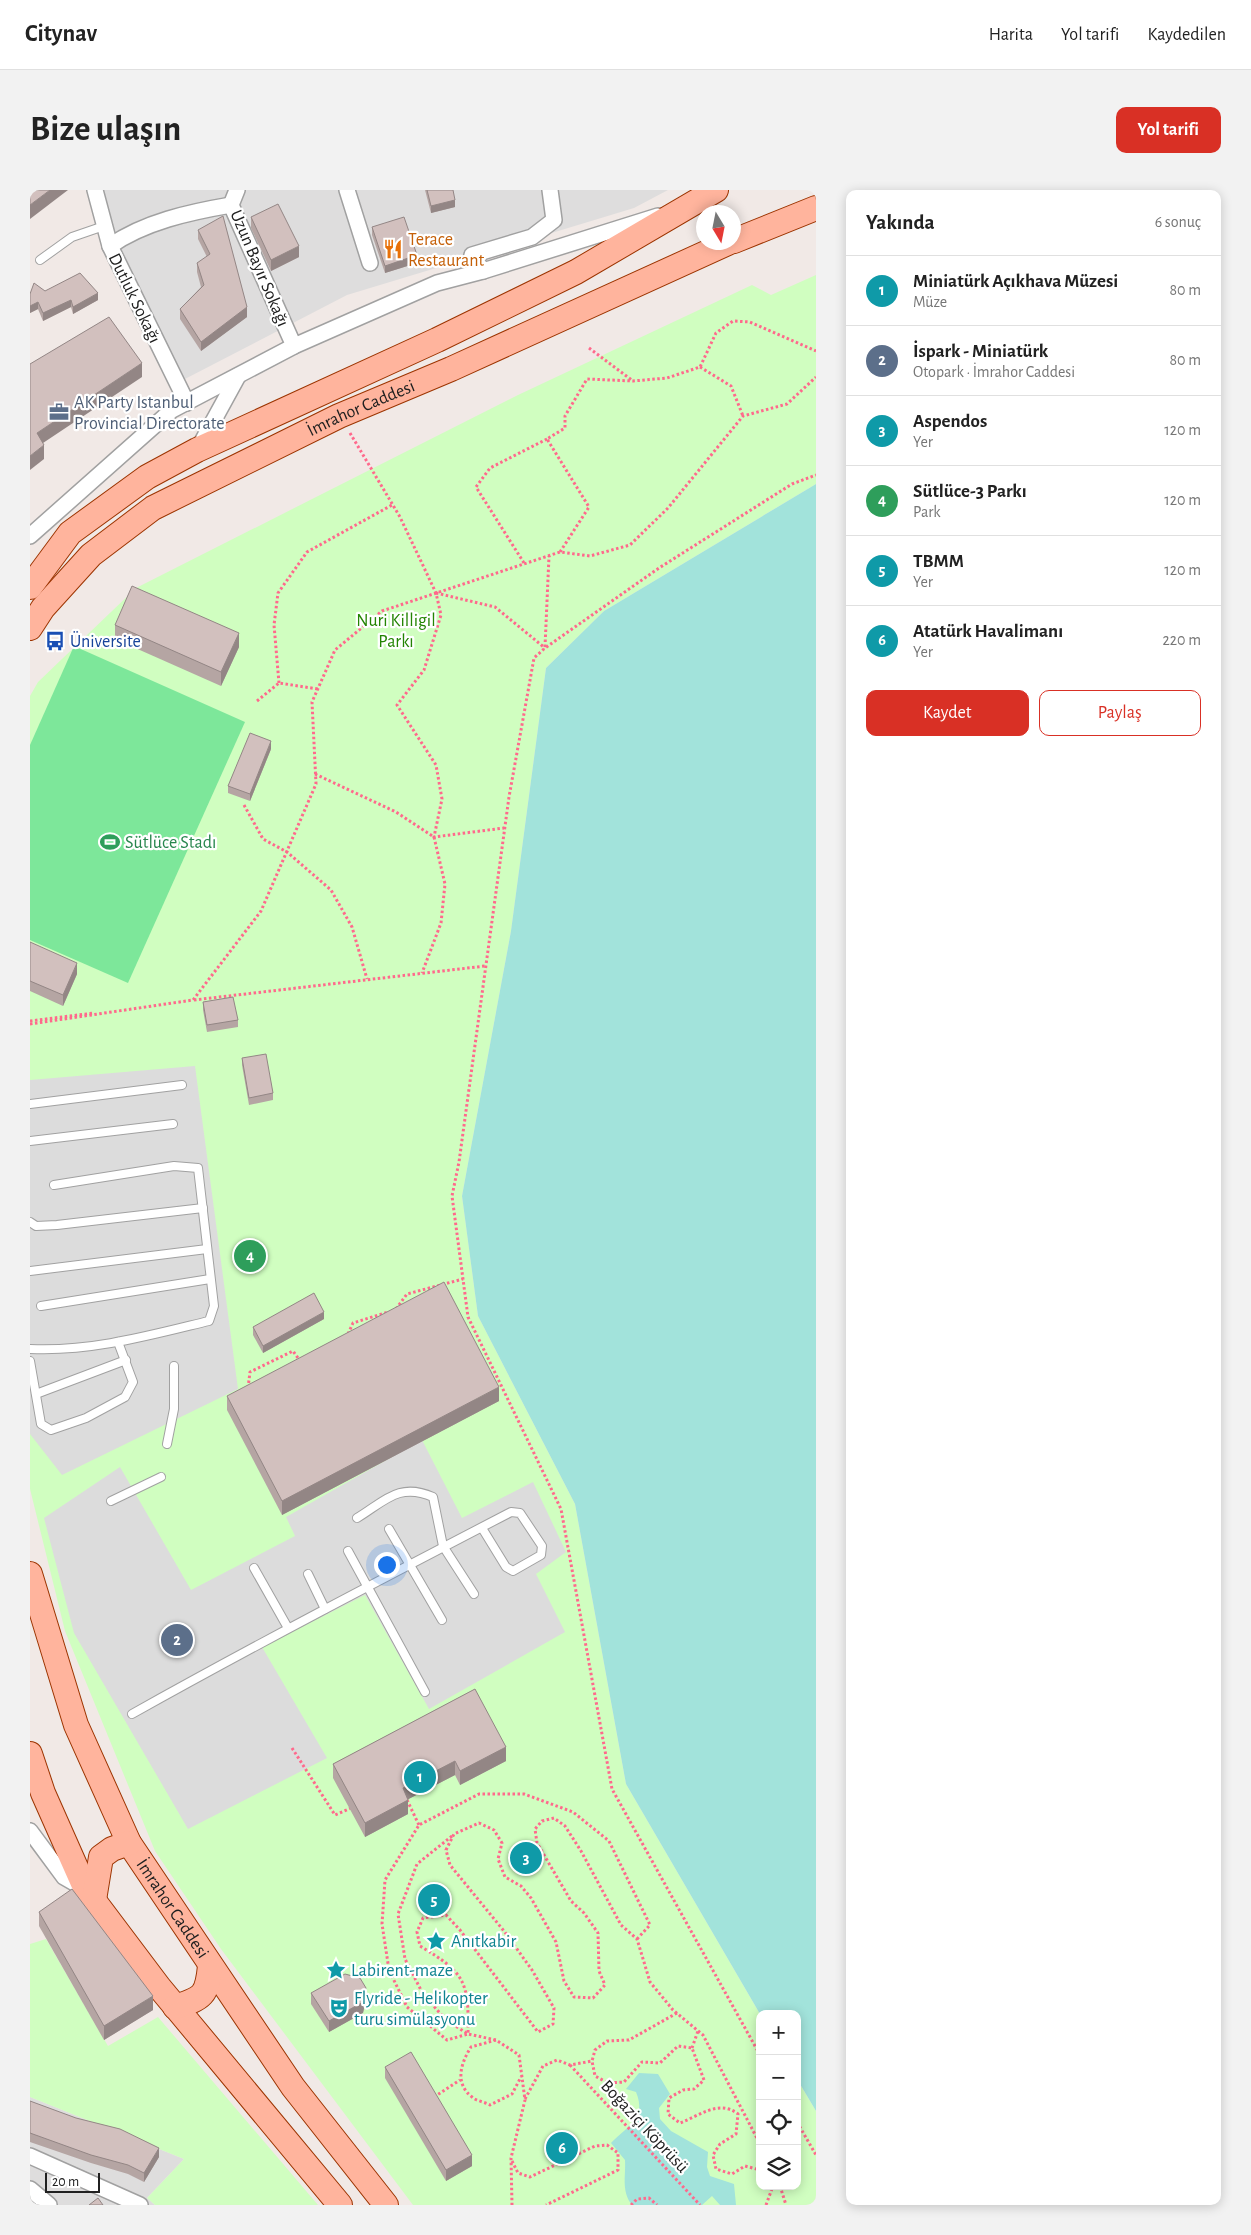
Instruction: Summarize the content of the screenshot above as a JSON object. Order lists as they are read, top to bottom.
{
  "streets": {
    "main road": ["İmrahor Caddesi"],
    "street": ["Uzun Bayır Sokağı", "Dutluk Sokağı"],
    "path": ["Boğaziçi Köprüsü"]
  },
  "parks": ["Nuri Killigil Parkı"],
  "places": {
    "restaurant": ["Terace Restaurant"],
    "office": ["AK Party Istanbul Provincial Directorate"],
    "bus stop": ["Üniversite"],
    "sports": ["Sütlüce Stadı"],
    "place": ["Anıtkabir", "Labirent-maze"],
    "theatre": ["Flyride - Helikopter turu simülasyonu"]
  },
  "scale_bar": "20 m",
  "north": "bottom",
  "page": {
    "header": "Citynav",
    "nav": ["Harita", "Yol tarifi", "Kaydedilen"],
    "buttons": [
      "Yol tarifi",
      ["Kaydet", "Paylaş"]
    ],
    "title": "Bize ulaşın",
    "heading": ["Yakında", "6 sonuç"],
    "list": [
      {
        "mark": "1",
        "name": "Miniatürk Açıkhava Müzesi",
        "note": "Müze",
        "value": "80 m"
      },
      {
        "mark": "2",
        "name": "İspark - Miniatürk",
        "note": "Otopark · İmrahor Caddesi",
        "value": "80 m"
      },
      {
        "mark": "3",
        "name": "Aspendos",
        "note": "Yer",
        "value": "120 m"
      },
      {
        "mark": "4",
        "name": "Sütlüce-3 Parkı",
        "note": "Park",
        "value": "120 m"
      },
      {
        "mark": "5",
        "name": "TBMM",
        "note": "Yer",
        "value": "120 m"
      },
      {
        "mark": "6",
        "name": "Atatürk Havalimanı",
        "note": "Yer",
        "value": "220 m"
      }
    ],
    "pins": [
      "4",
      "2",
      "1",
      "3",
      "5",
      "6"
    ],
    "map_buttons": ["+", "−"],
    "scale": "20 m"
  }
}
